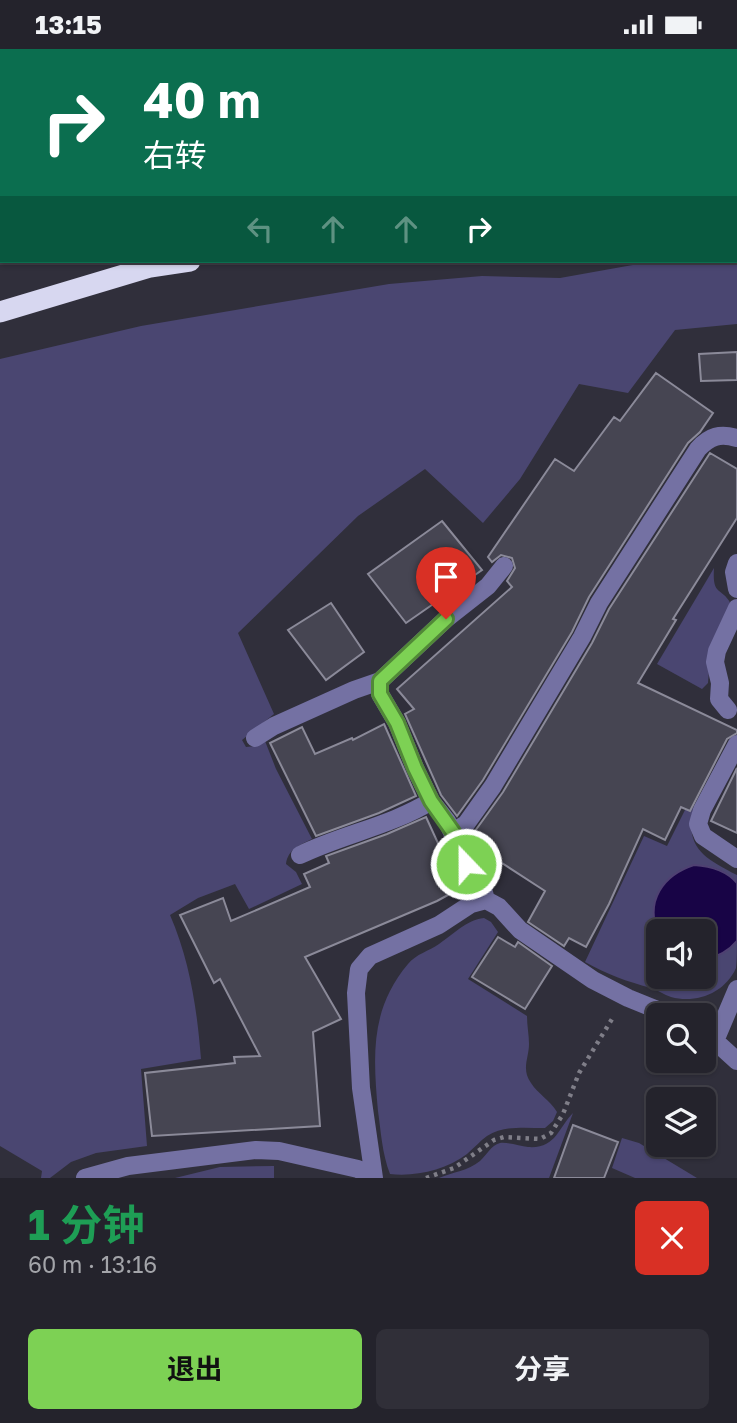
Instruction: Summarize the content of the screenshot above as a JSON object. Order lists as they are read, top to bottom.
{
  "page": {
    "status": "13:15",
    "turn": ["40 m", "右转"],
    "heading": ["1 分钟", "60 m · 13:16"],
    "buttons": ["退出", "分享"]
  }
}
